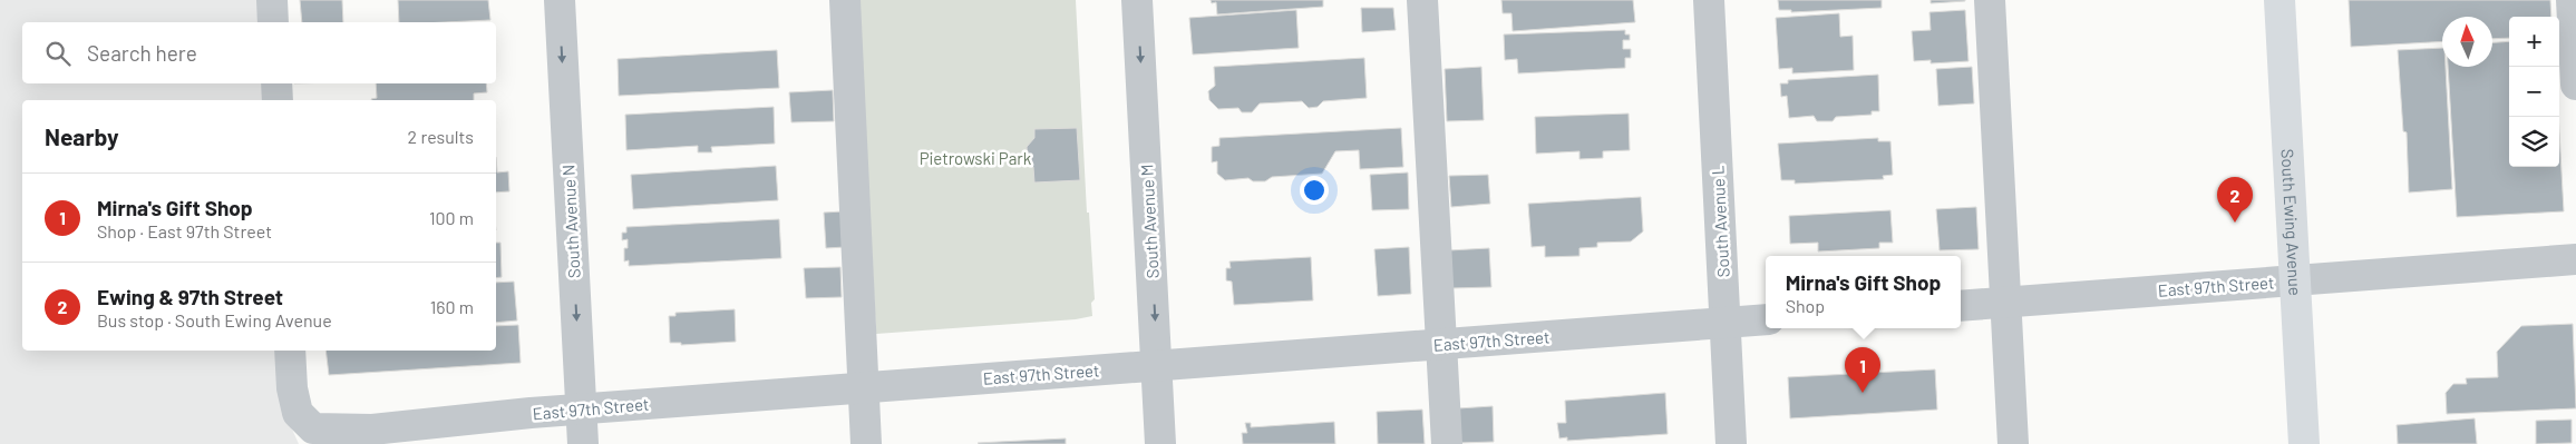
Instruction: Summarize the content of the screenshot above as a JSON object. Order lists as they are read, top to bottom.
{
  "streets": {
    "main road": ["South Ewing Avenue"],
    "street": [
      "South Avenue N",
      "South Avenue M",
      "South Avenue L",
      "East 97th Street"
    ]
  },
  "crossings": [
    ["South Avenue N", "East 97th Street"],
    ["South Avenue M", "East 97th Street"],
    ["South Avenue L", "East 97th Street"],
    ["South Ewing Avenue", "East 97th Street"]
  ],
  "one_way": ["South Avenue N", "South Avenue M"],
  "parks": ["Pietrowski Park"],
  "north": "top",
  "page": {
    "map_buttons": ["+", "−"],
    "search": "Search here",
    "heading": ["Nearby", "2 results"],
    "list": [
      {
        "mark": "1",
        "name": "Mirna's Gift Shop",
        "note": "Shop · East 97th Street",
        "value": "100 m"
      },
      {
        "mark": "2",
        "name": "Ewing & 97th Street",
        "note": "Bus stop · South Ewing Avenue",
        "value": "160 m"
      }
    ],
    "pins": ["2", "1"],
    "popup": ["Mirna's Gift Shop", "Shop"]
  }
}
